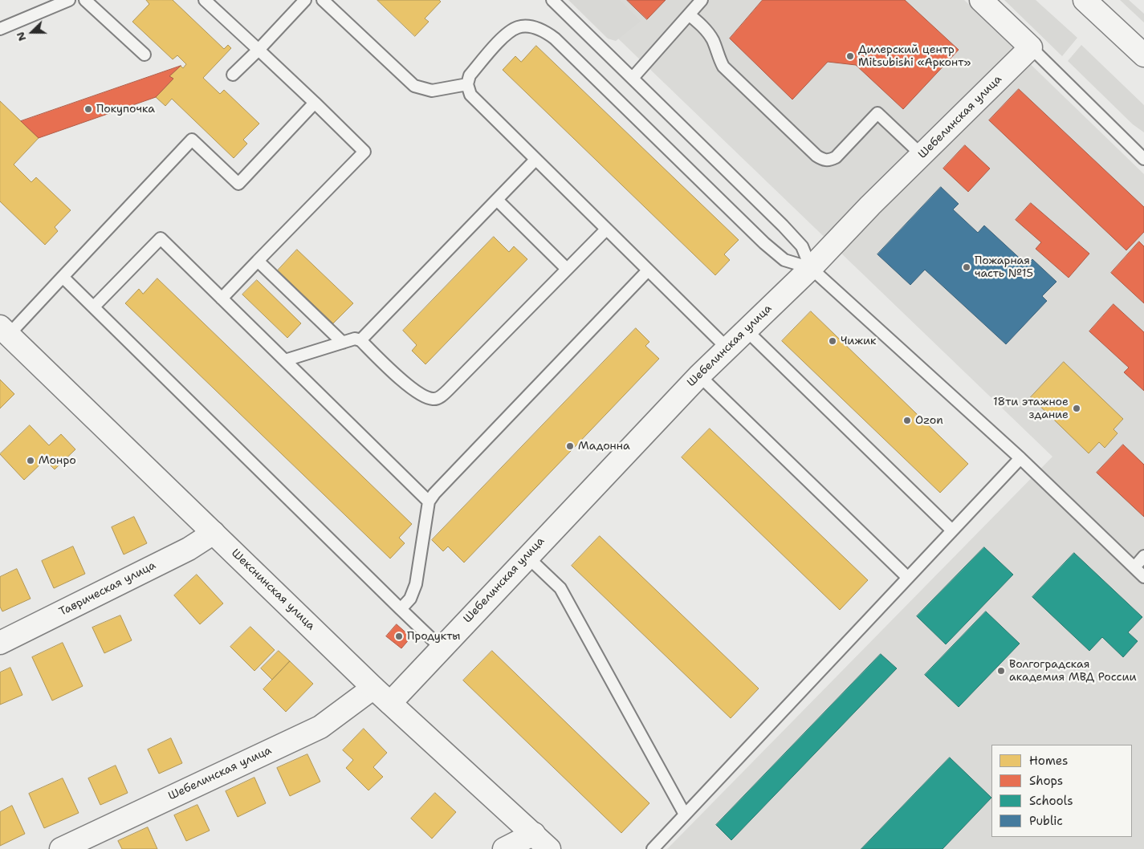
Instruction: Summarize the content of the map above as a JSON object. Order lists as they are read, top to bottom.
{
  "streets": {
    "main road": ["Шебелинская улица", "Таврическая улица", "Шекснинская улица"]
  },
  "crossings": [
    ["Шебелинская улица", "Шекснинская улица"],
    ["Таврическая улица", "Шекснинская улица"]
  ],
  "places": [
    "Дилерский центр Mitsubishi «Арконт»",
    "Покупочка",
    "Пожарная часть №15",
    "Чижик",
    "18ти этажное здание",
    "Ozon",
    "Мадонна",
    "Монро",
    "Продукты",
    "Волгоградская академия МВД России"
  ],
  "legend": [
    "Homes",
    "Shops",
    "Schools",
    "Public"
  ],
  "north": "left"
}
